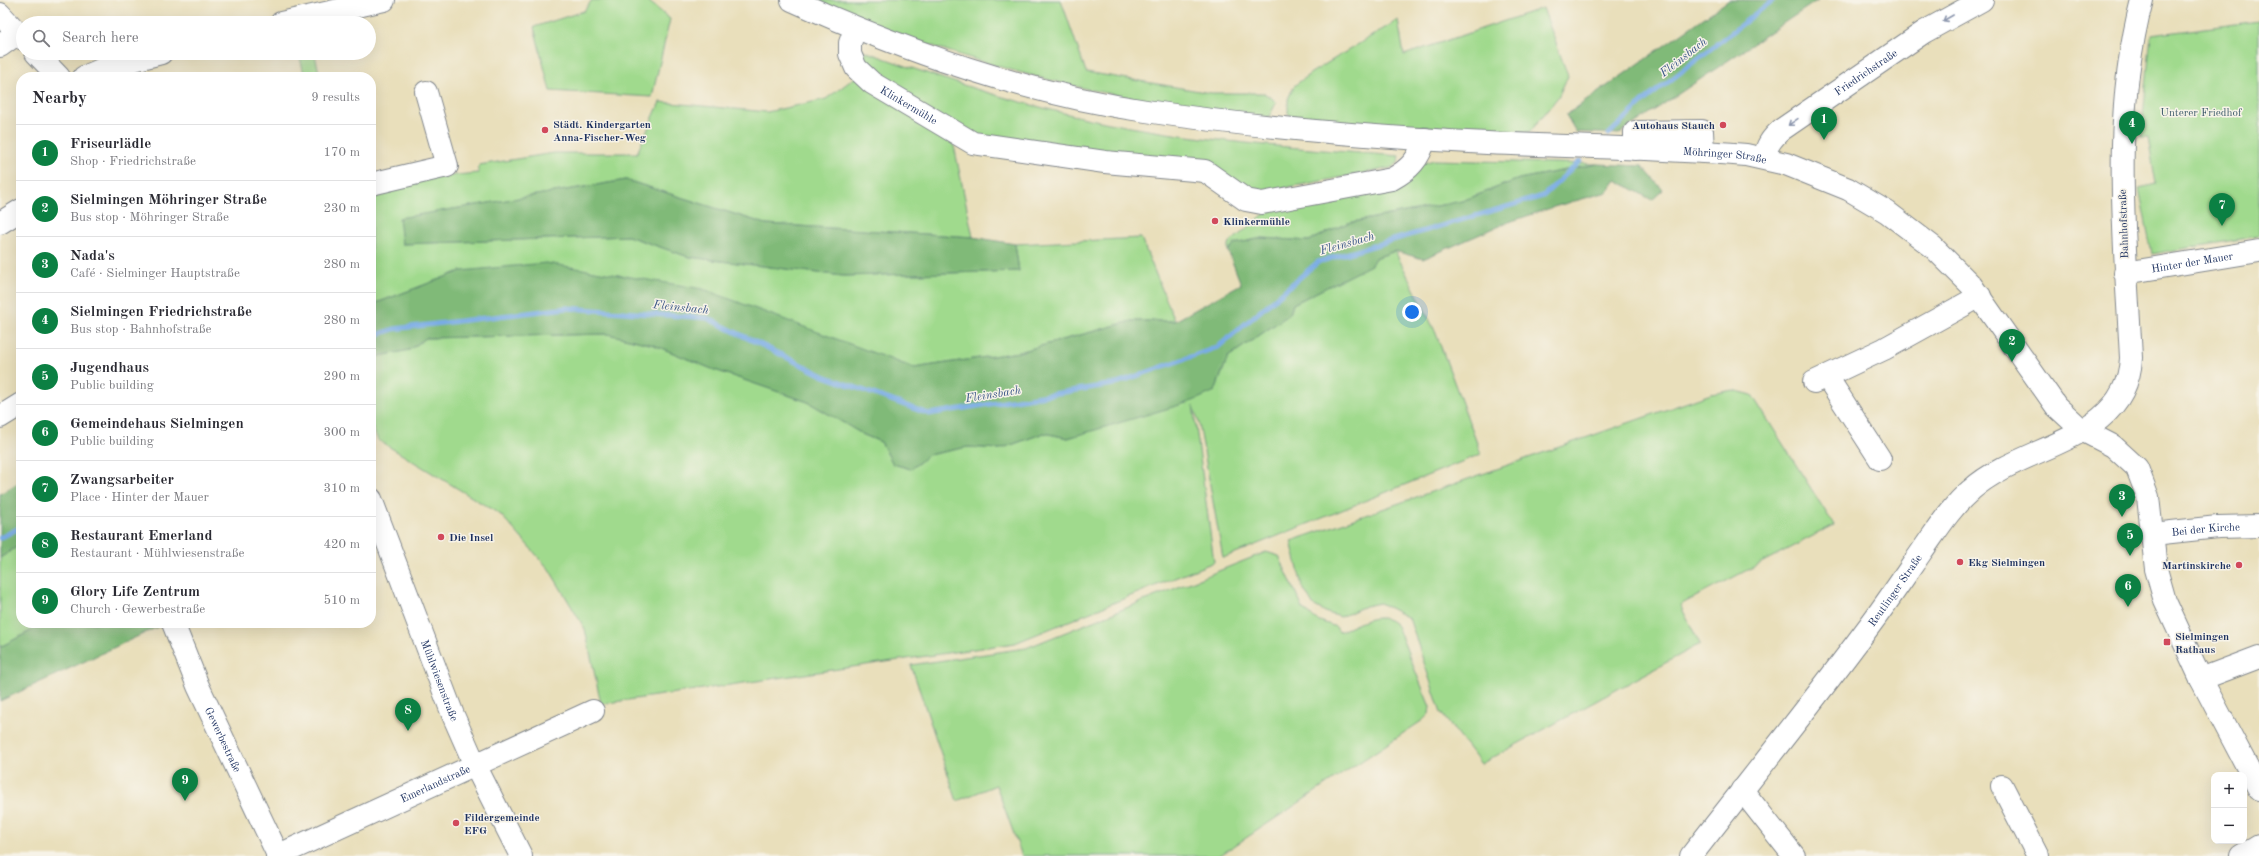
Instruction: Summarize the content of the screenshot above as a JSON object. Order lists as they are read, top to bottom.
{
  "streets": {
    "street": [
      "Friedrichstraße",
      "Klinkermühle",
      "Möhringer Straße",
      "Bahnhofstraße",
      "Hinter der Mauer",
      "Bei der Kirche",
      "Reutlinger Straße",
      "Mühlwiesenstraße",
      "Gewerbestraße",
      "Emerlandstraße"
    ]
  },
  "crossings": [
    ["Friedrichstraße", "Möhringer Straße"],
    ["Klinkermühle", "Möhringer Straße"],
    ["Möhringer Straße", "Bahnhofstraße"],
    ["Möhringer Straße", "Bei der Kirche"],
    ["Möhringer Straße", "Reutlinger Straße"],
    ["Bahnhofstraße", "Hinter der Mauer"],
    ["Bahnhofstraße", "Reutlinger Straße"],
    ["Mühlwiesenstraße", "Emerlandstraße"],
    ["Gewerbestraße", "Emerlandstraße"]
  ],
  "one_way": ["Friedrichstraße"],
  "water": ["Fleinsbach"],
  "parks": ["Unterer Friedhof"],
  "places": {
    "other": [
      "Autohaus Stauch",
      "Städt. Kindergarten Anna-Fischer-Weg",
      "Klinkermühle",
      "Die Insel",
      "Ekg Sielmingen",
      "Martinskirche",
      "Fildergemeinde EFG"
    ],
    "transit": ["Sielmingen Rathaus"]
  },
  "page": {
    "search": "Search here",
    "heading": ["Nearby", "9 results"],
    "pins": [
      "1",
      "4",
      "7",
      "2",
      "3",
      "5",
      "6",
      "8",
      "9"
    ],
    "list": [
      {
        "mark": "1",
        "name": "Friseurlädle",
        "note": "Shop · Friedrichstraße",
        "value": "170 m"
      },
      {
        "mark": "2",
        "name": "Sielmingen Möhringer Straße",
        "note": "Bus stop · Möhringer Straße",
        "value": "230 m"
      },
      {
        "mark": "3",
        "name": "Nada's",
        "note": "Café · Sielminger Hauptstraße",
        "value": "280 m"
      },
      {
        "mark": "4",
        "name": "Sielmingen Friedrichstraße",
        "note": "Bus stop · Bahnhofstraße",
        "value": "280 m"
      },
      {
        "mark": "5",
        "name": "Jugendhaus",
        "note": "Public building",
        "value": "290 m"
      },
      {
        "mark": "6",
        "name": "Gemeindehaus Sielmingen",
        "note": "Public building",
        "value": "300 m"
      },
      {
        "mark": "7",
        "name": "Zwangsarbeiter",
        "note": "Place · Hinter der Mauer",
        "value": "310 m"
      },
      {
        "mark": "8",
        "name": "Restaurant Emerland",
        "note": "Restaurant · Mühlwiesenstraße",
        "value": "420 m"
      },
      {
        "mark": "9",
        "name": "Glory Life Zentrum",
        "note": "Church · Gewerbestraße",
        "value": "510 m"
      }
    ],
    "map_buttons": ["+", "−"]
  }
}
